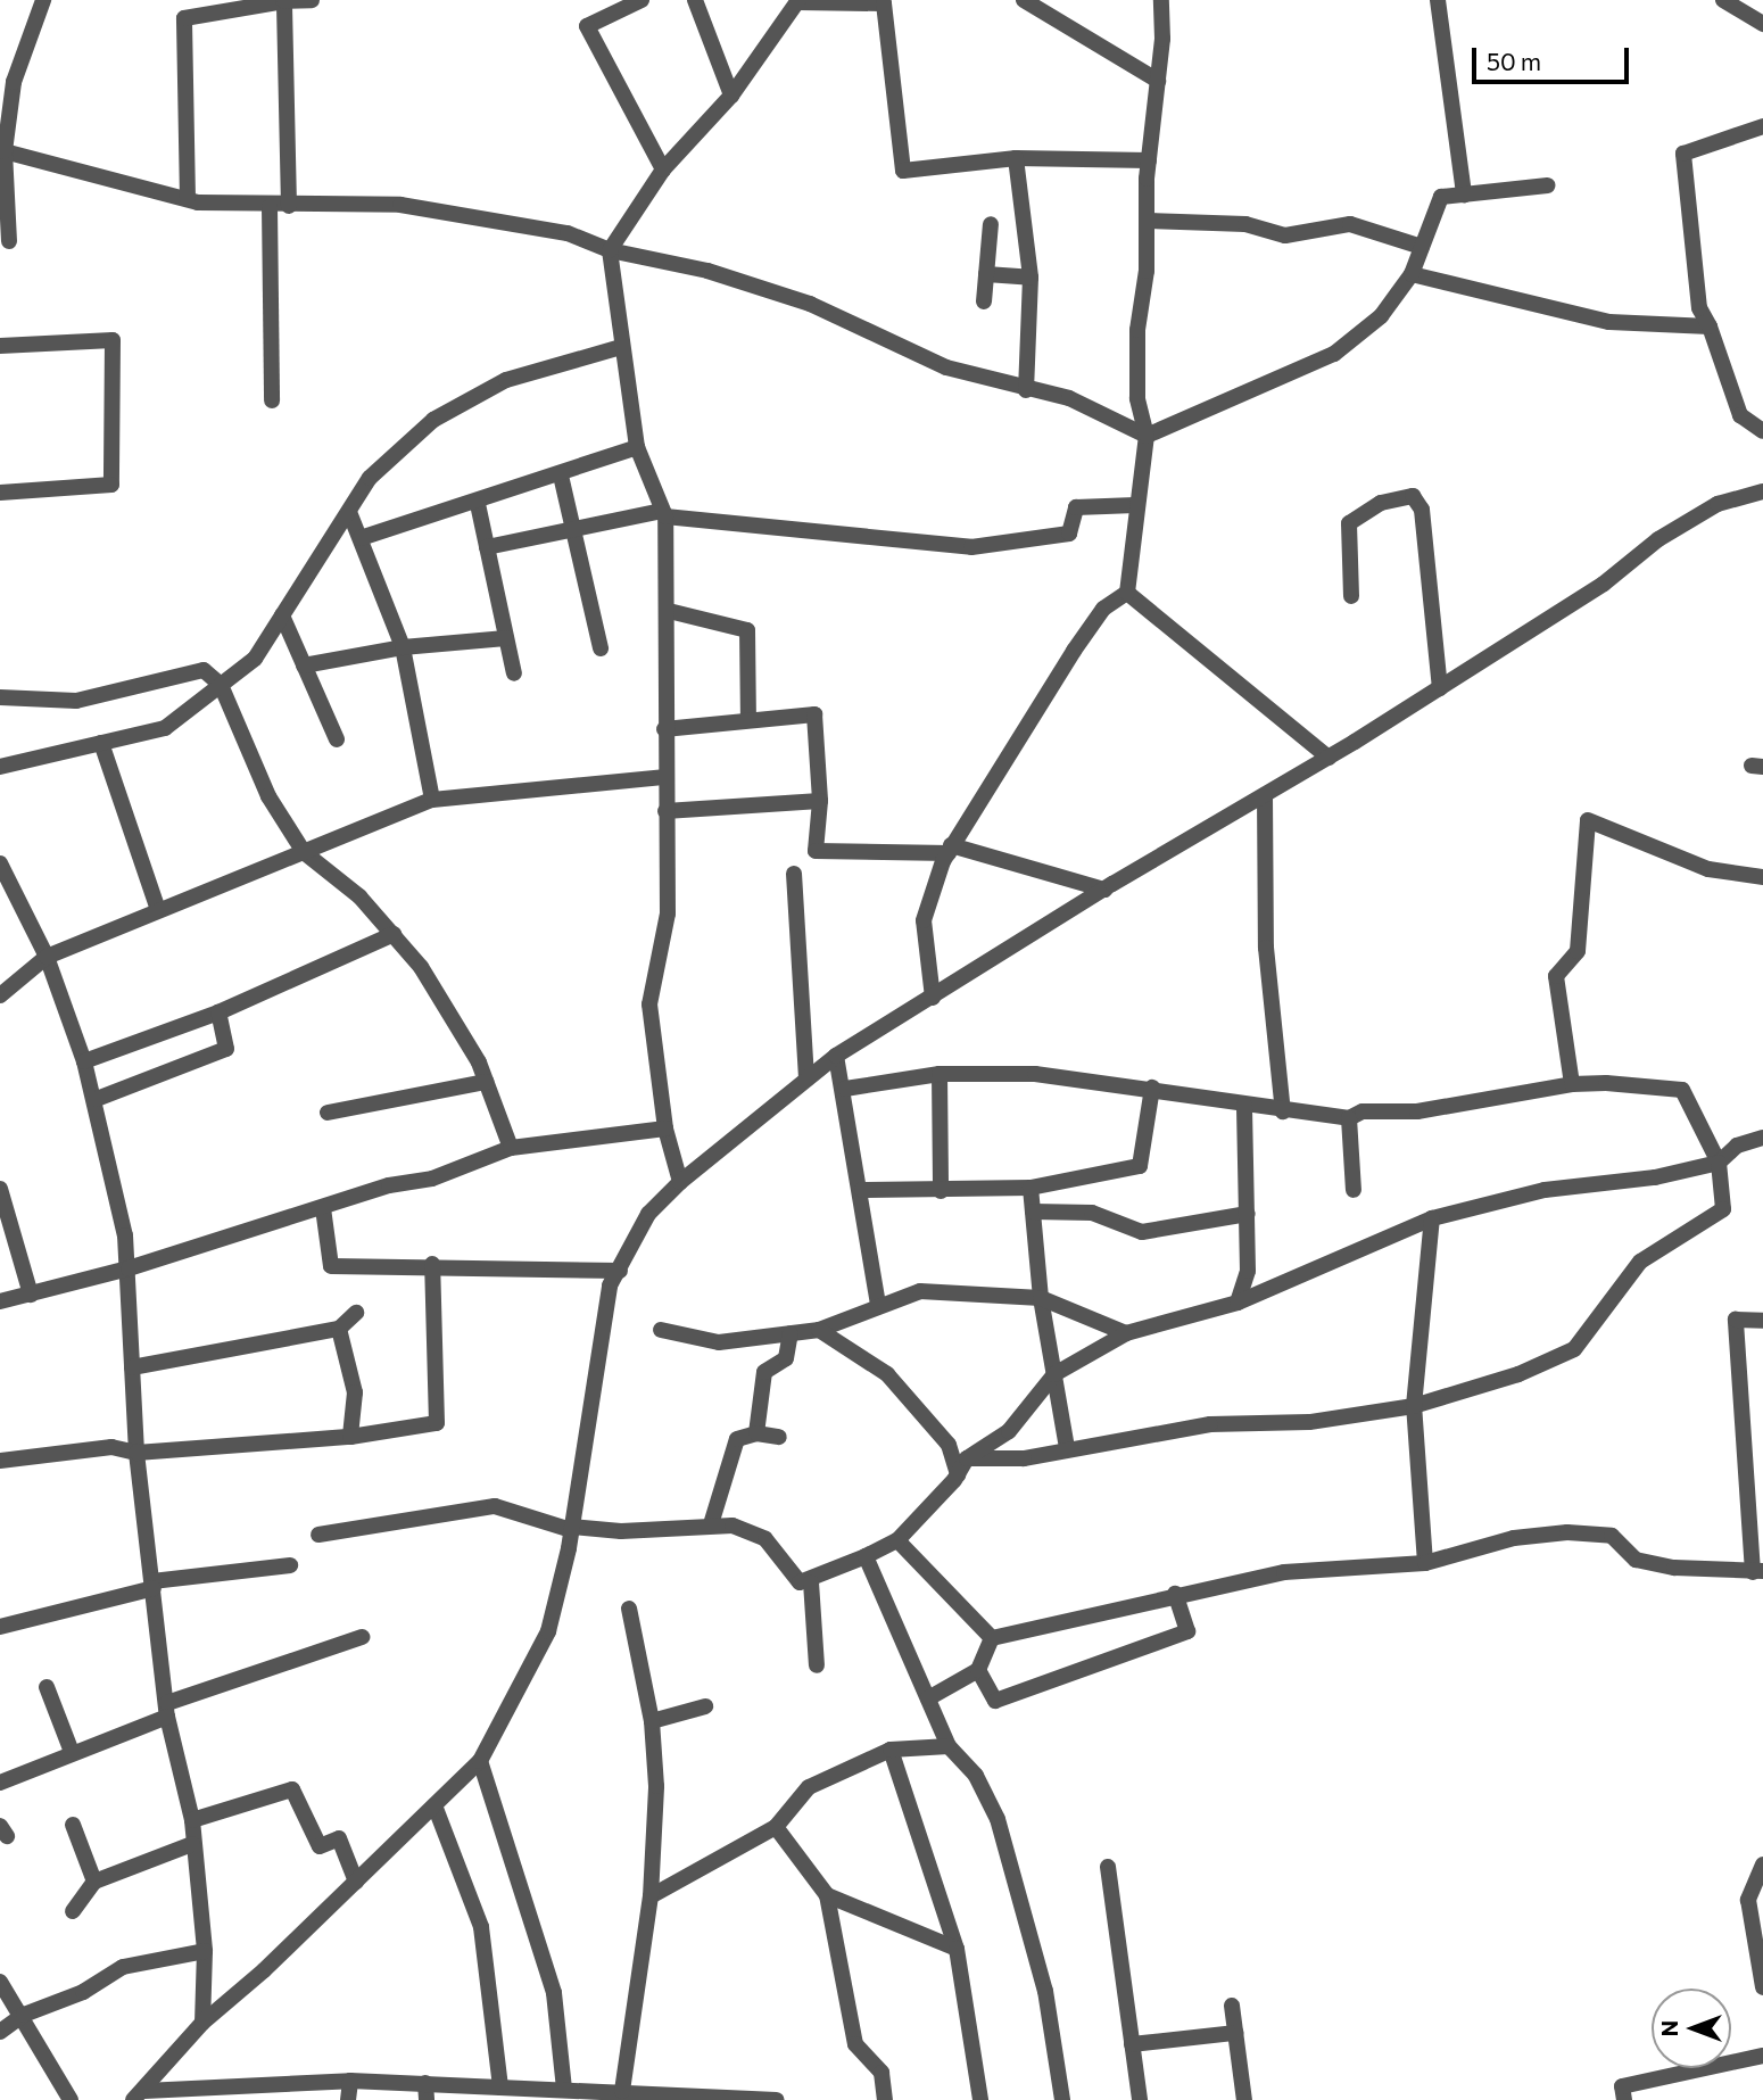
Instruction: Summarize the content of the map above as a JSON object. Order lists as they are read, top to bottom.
{
  "scale_bar": "50 m",
  "north": "left"
}
